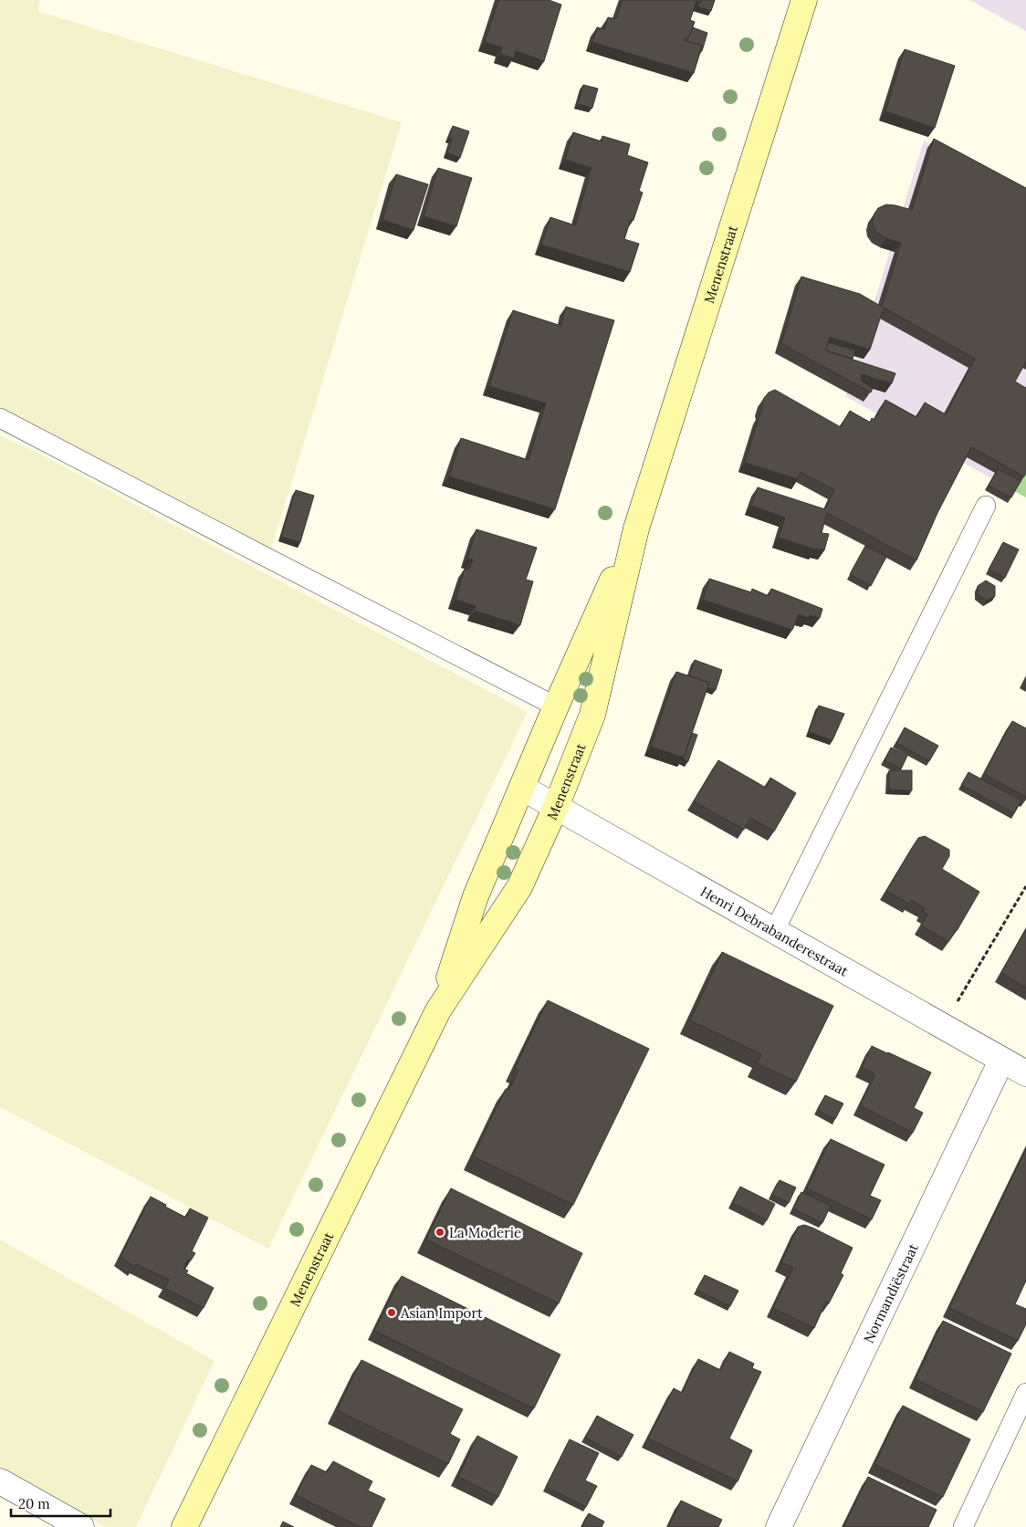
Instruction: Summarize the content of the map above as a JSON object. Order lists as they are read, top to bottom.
{
  "streets": {
    "main road": ["Menenstraat"],
    "street": ["Henri Debrabanderestraat", "Normandiëstraat"]
  },
  "crossings": [
    ["Menenstraat", "Henri Debrabanderestraat"],
    ["Henri Debrabanderestraat", "Normandiëstraat"]
  ],
  "places": ["La Moderie", "Asian Import"],
  "scale_bar": "20 m"
}
